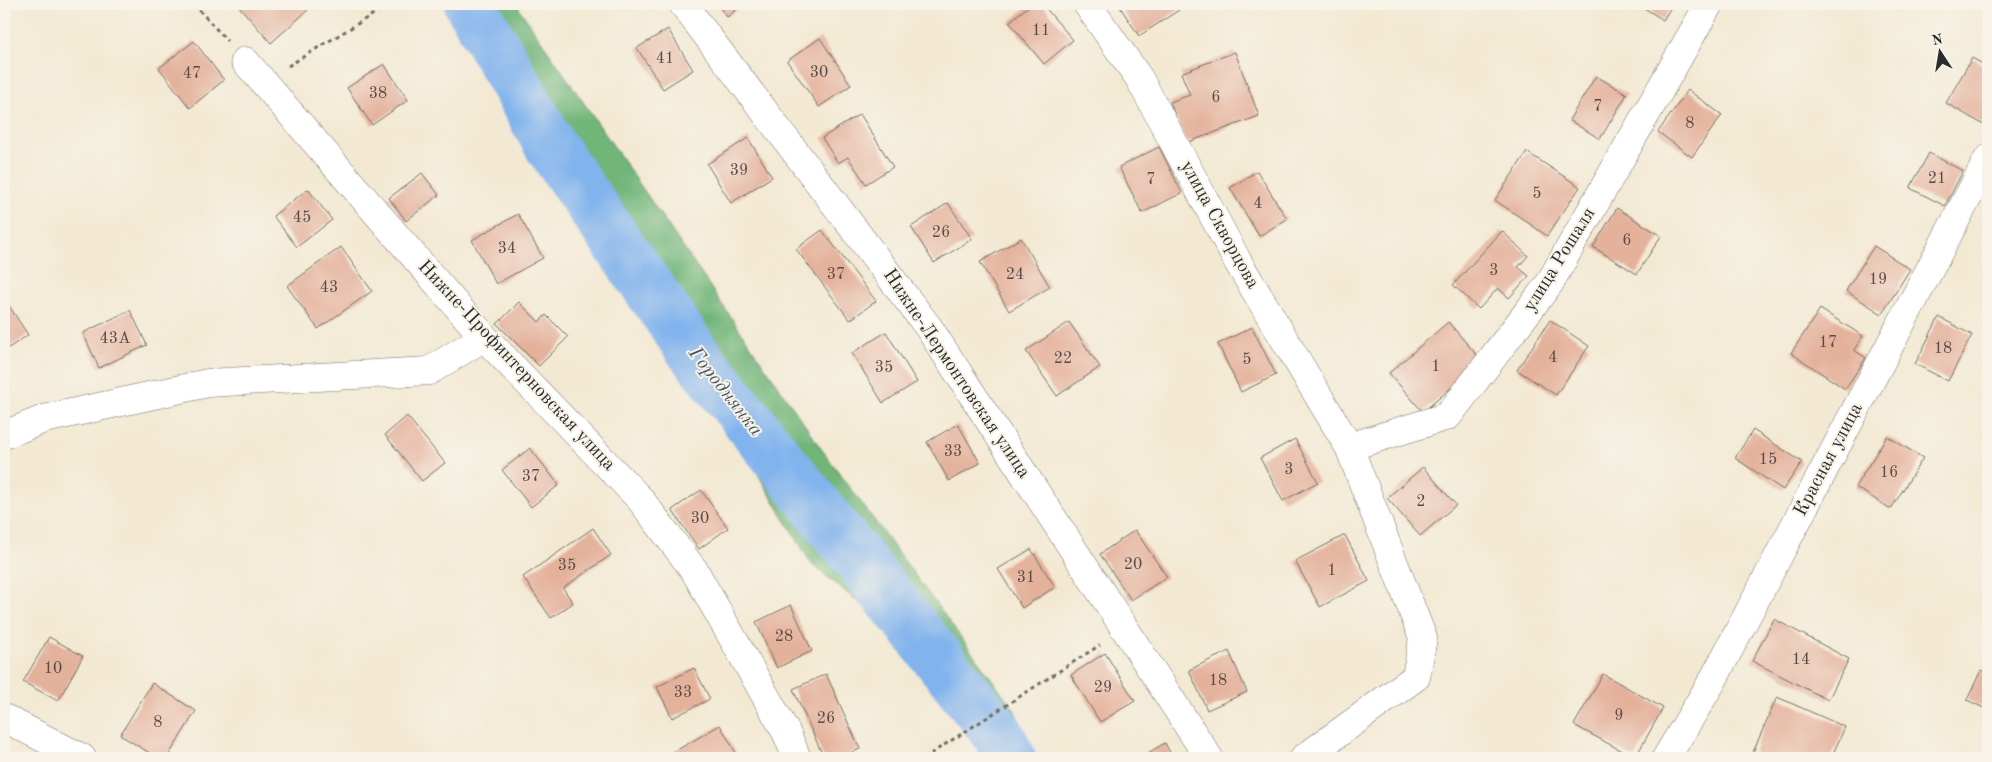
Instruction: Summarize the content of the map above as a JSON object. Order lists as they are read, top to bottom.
{
  "streets": {
    "street": [
      "улица Скворцова",
      "улица Рошаля",
      "Нижне-Профинтерновская улица",
      "Нижне-Лермонтовская улица",
      "Красная улица"
    ]
  },
  "crossings": [
    ["улица Скворцова", "улица Рошаля"]
  ],
  "water": ["Городнянка"],
  "house_numbers": [
    "11",
    "41",
    "30",
    "47",
    "38",
    "6",
    "7",
    "8",
    "39",
    "21",
    "7",
    "5",
    "4",
    "45",
    "26",
    "6",
    "34",
    "3",
    "37",
    "24",
    "19",
    "43",
    "43А",
    "17",
    "18",
    "4",
    "22",
    "5",
    "1",
    "35",
    "33",
    "15",
    "3",
    "16",
    "37",
    "2",
    "30",
    "20",
    "35",
    "1",
    "31",
    "28",
    "14",
    "10",
    "18",
    "29",
    "33",
    "9",
    "26",
    "8"
  ],
  "north": "top"
}
